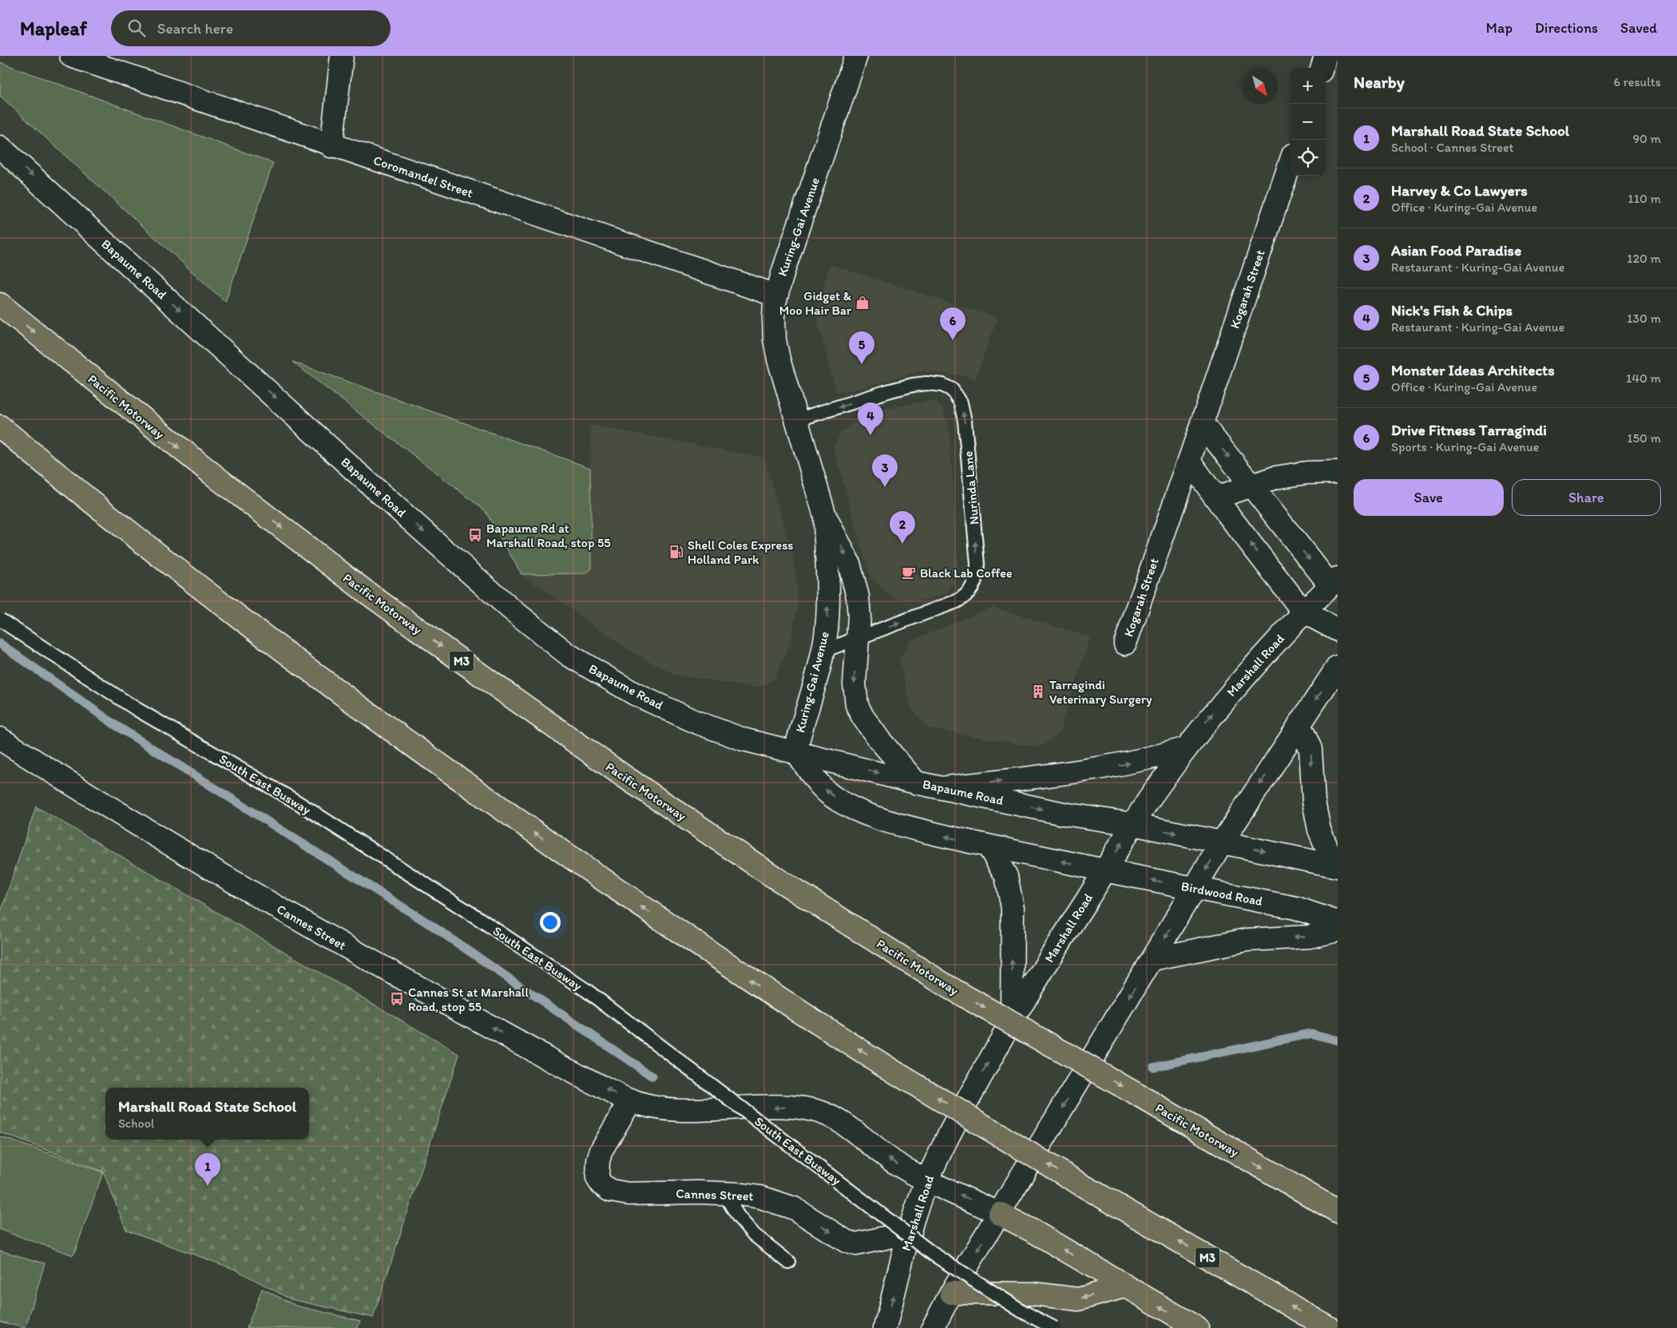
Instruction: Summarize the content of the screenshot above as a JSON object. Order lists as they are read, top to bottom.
{
  "streets": {
    "highway": ["Pacific Motorway", "M3"],
    "street": [
      "Coromandel Street",
      "Kuring-Gai Avenue",
      "Bapaume Road",
      "Kogarah Street",
      "Marshall Road",
      "Birdwood Road",
      "Cannes Street"
    ],
    "lane": ["Nurinda Lane", "South East Busway"]
  },
  "crossings": [
    ["Coromandel Street", "Kuring-Gai Avenue"],
    ["Kuring-Gai Avenue", "Bapaume Road"],
    ["Kuring-Gai Avenue", "Nurinda Lane"],
    ["Bapaume Road", "Marshall Road"],
    ["Marshall Road", "Birdwood Road"],
    ["Marshall Road", "Cannes Street"]
  ],
  "one_way": ["Bapaume Road"],
  "places": {
    "shop": ["Gidget & Moo Hair Bar"],
    "bus stop": ["Bapaume Rd at Marshall Road, stop 55", "Cannes St at Marshall Road, stop 55"],
    "fuel station": ["Shell Coles Express Holland Park"],
    "cafe": ["Black Lab Coffee"],
    "building": ["Tarragindi Veterinary Surgery"]
  },
  "north": "bottom right",
  "page": {
    "header": "Mapleaf",
    "search": "Search here",
    "nav": ["Map", "Directions", "Saved"],
    "heading": ["Nearby", "6 results"],
    "map_buttons": ["+", "−"],
    "list": [
      {
        "mark": "1",
        "name": "Marshall Road State School",
        "note": "School · Cannes Street",
        "value": "90 m"
      },
      {
        "mark": "2",
        "name": "Harvey & Co Lawyers",
        "note": "Office · Kuring-Gai Avenue",
        "value": "110 m"
      },
      {
        "mark": "3",
        "name": "Asian Food Paradise",
        "note": "Restaurant · Kuring-Gai Avenue",
        "value": "120 m"
      },
      {
        "mark": "4",
        "name": "Nick's Fish & Chips",
        "note": "Restaurant · Kuring-Gai Avenue",
        "value": "130 m"
      },
      {
        "mark": "5",
        "name": "Monster Ideas Architects",
        "note": "Office · Kuring-Gai Avenue",
        "value": "140 m"
      },
      {
        "mark": "6",
        "name": "Drive Fitness Tarragindi",
        "note": "Sports · Kuring-Gai Avenue",
        "value": "150 m"
      }
    ],
    "pins": [
      "6",
      "5",
      "4",
      "3",
      "2",
      "1"
    ],
    "buttons": ["Save", "Share"],
    "popup": ["Marshall Road State School", "School"]
  }
}
